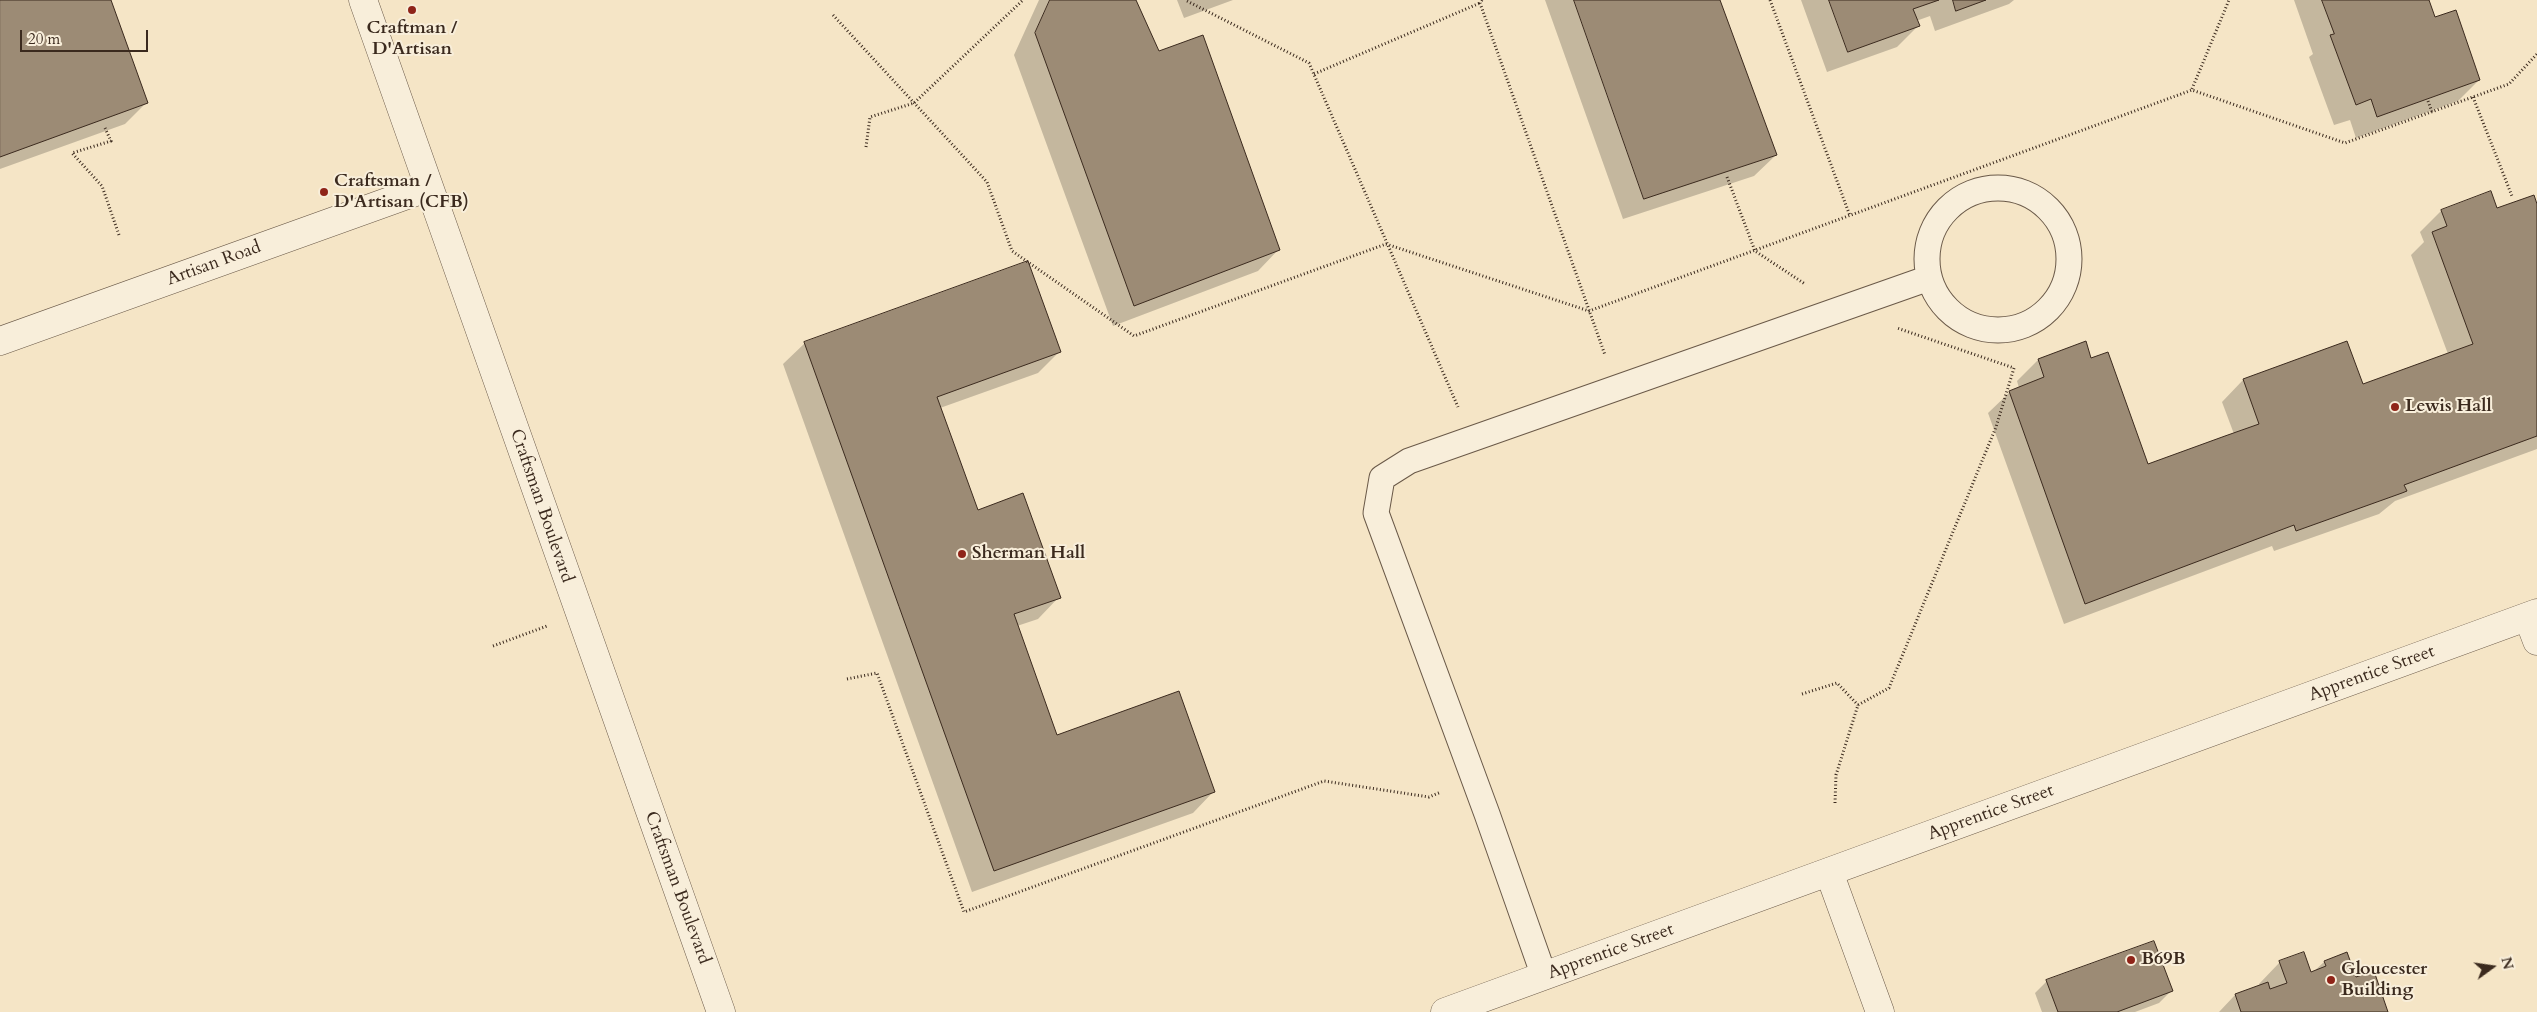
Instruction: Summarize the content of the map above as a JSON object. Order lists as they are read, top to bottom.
{
  "streets": {
    "street": ["Artisan Road", "Craftsman Boulevard", "Apprentice Street"]
  },
  "crossings": [
    ["Artisan Road", "Craftsman Boulevard"]
  ],
  "places": [
    "Craftman / D'Artisan",
    "Craftsman / D'Artisan (CFB)",
    "Lewis Hall",
    "Sherman Hall",
    "B69B",
    "Gloucester Building"
  ],
  "scale_bar": "20 m",
  "north": "right"
}
